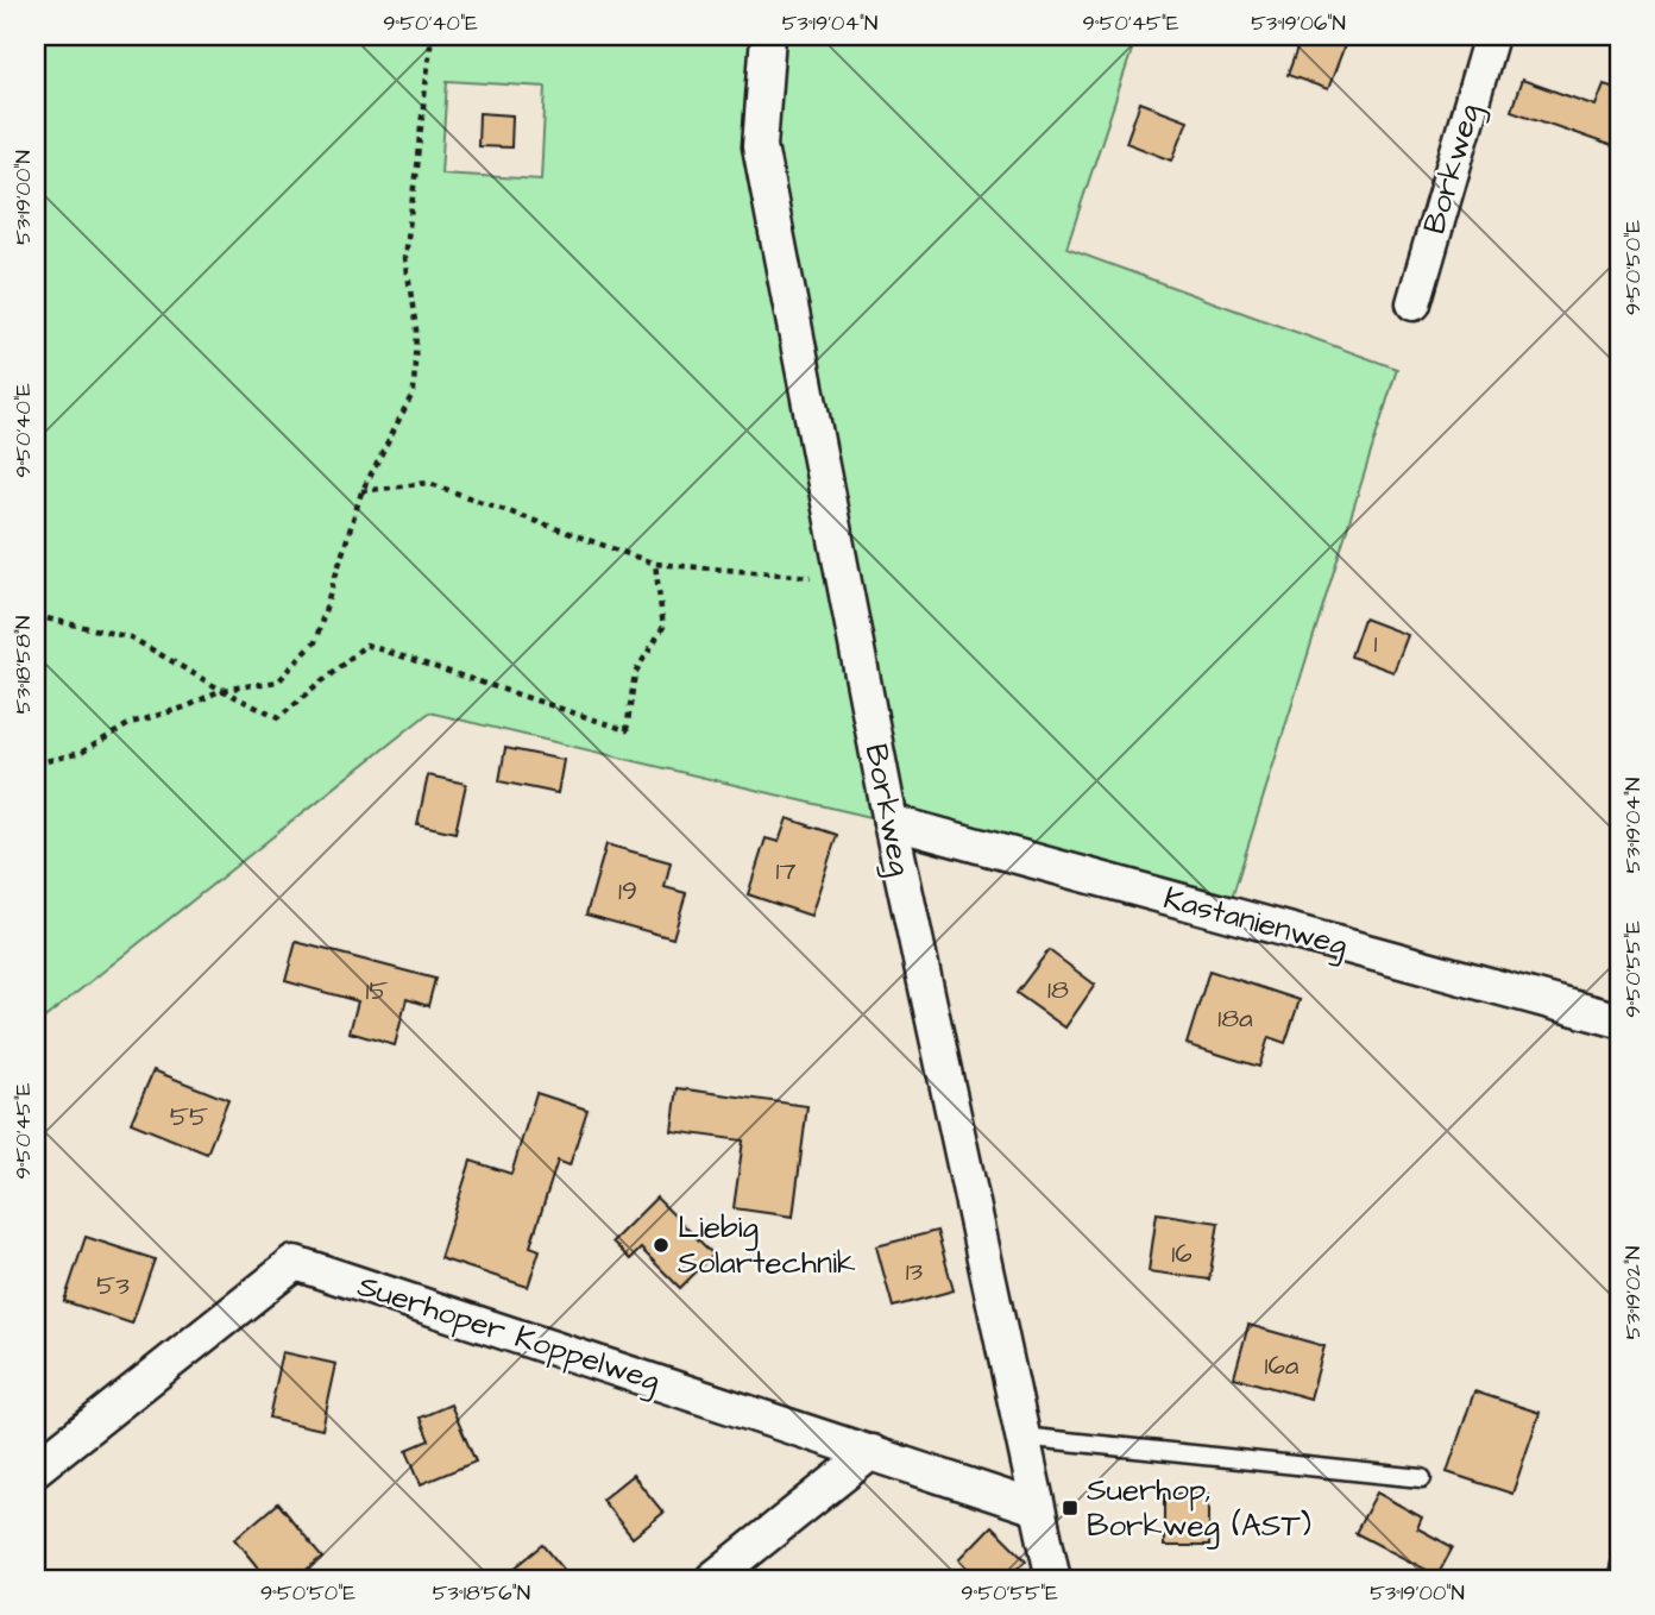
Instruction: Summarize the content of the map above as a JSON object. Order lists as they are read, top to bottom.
{
  "streets": {
    "street": ["Borkweg", "Kastanienweg", "Suerhoper Koppelweg"]
  },
  "crossings": [
    ["Borkweg", "Kastanienweg"],
    ["Borkweg", "Suerhoper Koppelweg"]
  ],
  "places": {
    "other": ["Liebig Solartechnik"],
    "transit": ["Suerhop, Borkweg (AST)"]
  },
  "house_numbers": [
    "1",
    "17",
    "19",
    "18",
    "15",
    "18a",
    "55",
    "16",
    "13",
    "53",
    "16a"
  ],
  "coordinates": [
    "9°50'40\"E",
    "53°19'04\"N",
    "9°50'45\"E",
    "53°19'06\"N",
    "53°19'00\"N",
    "9°50'50\"E",
    "53°18'58\"N",
    "9°50'55\"E",
    "53°19'02\"N",
    "53°18'56\"N"
  ]
}
